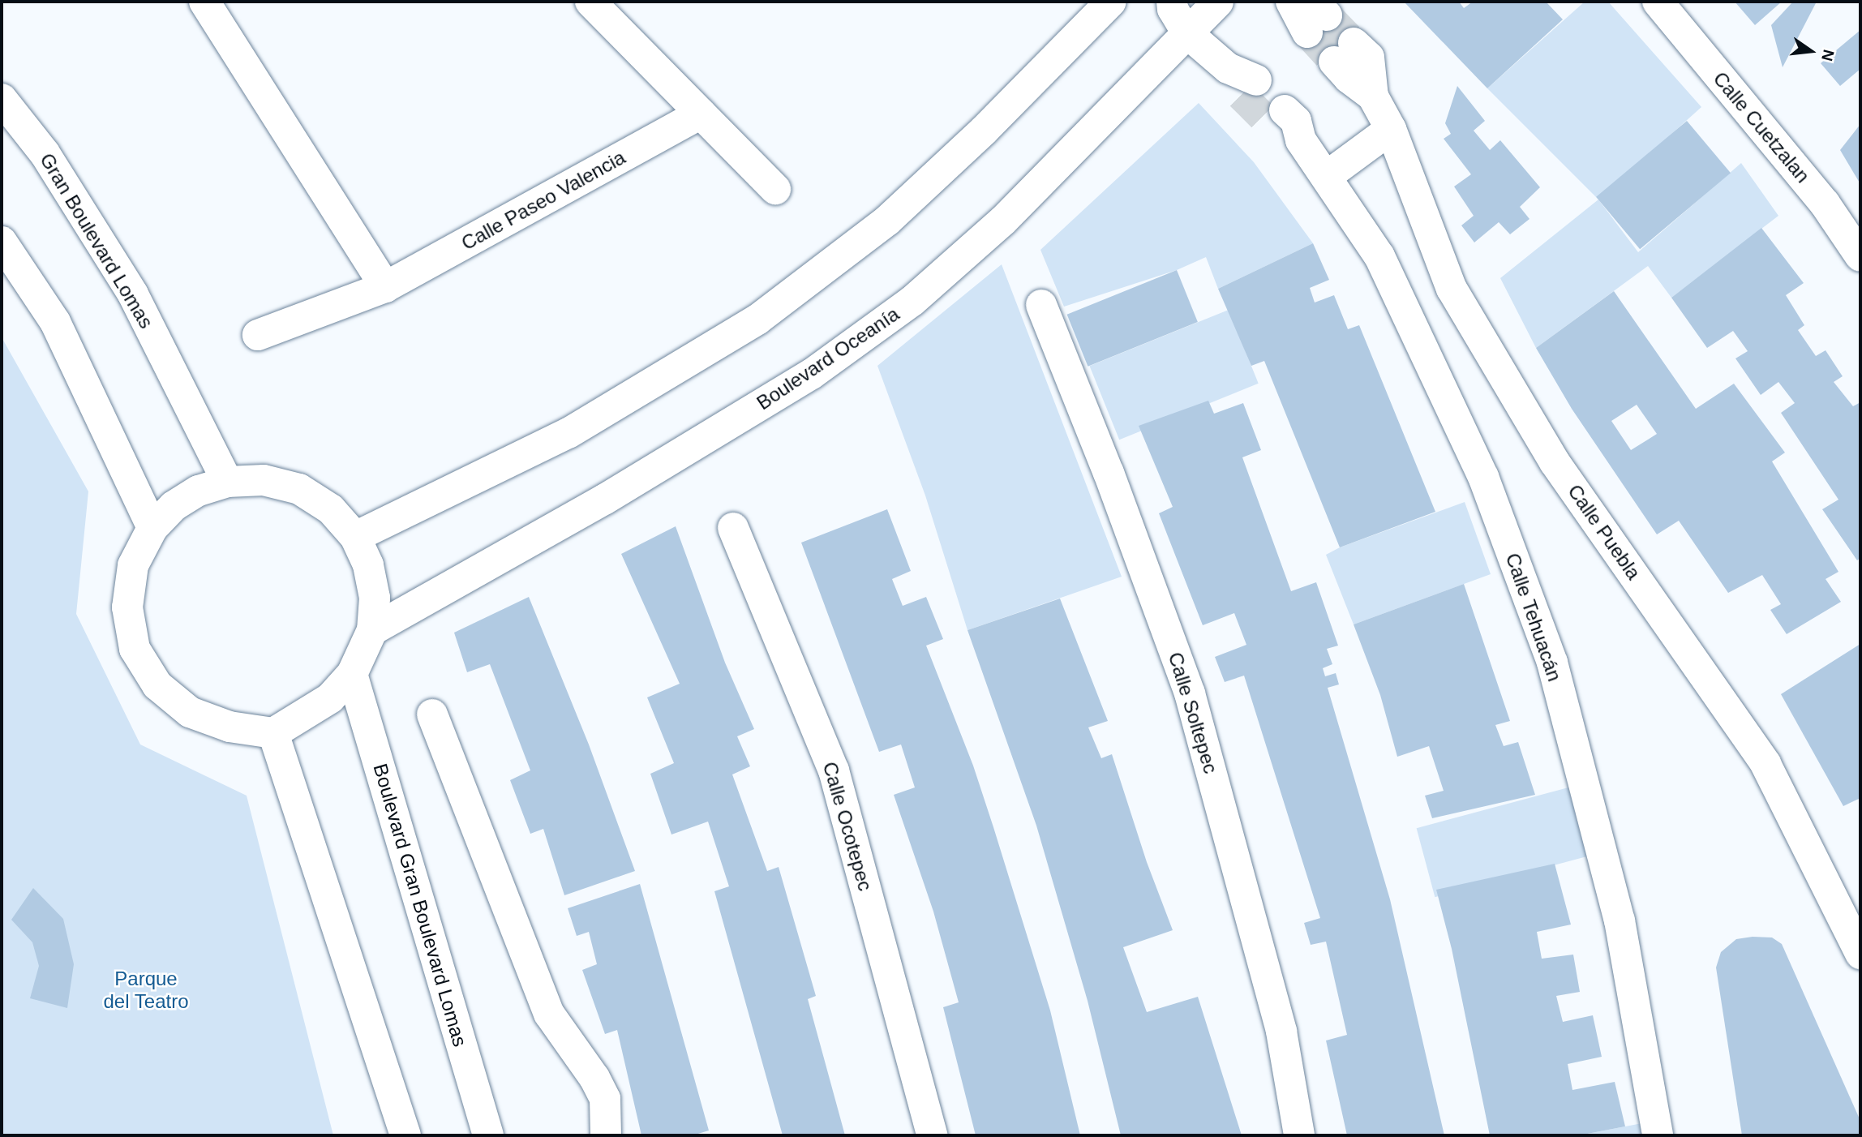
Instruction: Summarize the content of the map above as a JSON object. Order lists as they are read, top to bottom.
{
  "streets": {
    "street": [
      "Calle Cuetzalan",
      "Calle Paseo Valencia",
      "Gran Boulevard Lomas",
      "Boulevard Oceanía",
      "Calle Puebla",
      "Calle Tehuacán",
      "Calle Soltepec",
      "Calle Ocotepec",
      "Boulevard Gran Boulevard Lomas"
    ]
  },
  "parks": ["Parque del Teatro"],
  "north": "right"
}
